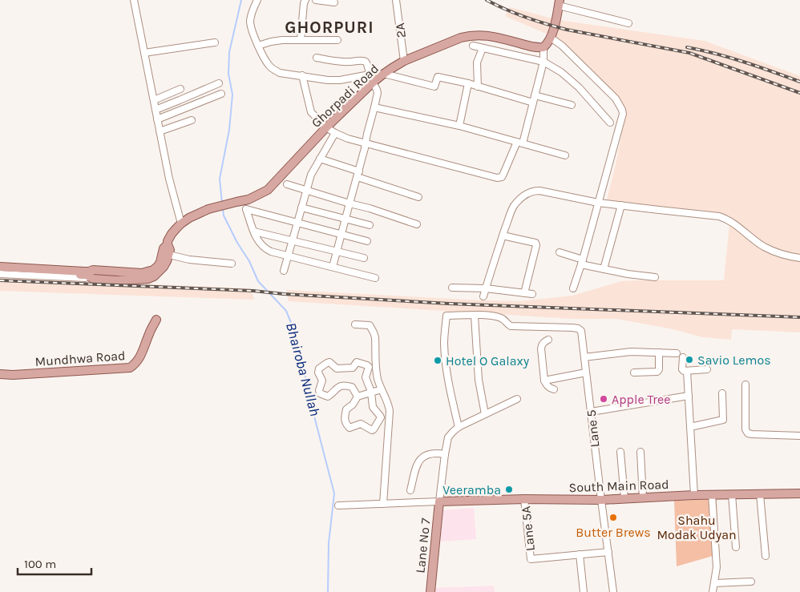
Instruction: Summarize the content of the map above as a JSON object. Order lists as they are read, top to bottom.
{
  "streets": {
    "main road": [
      "Ghorpadi Road",
      "Mundhwa Road",
      "South Main Road",
      "Lane No 7"
    ],
    "street": ["2A", "Lane 5", "Lane 5A"]
  },
  "crossings": [
    ["2A", "Ghorpadi Road"],
    ["Lane 5", "South Main Road"],
    ["South Main Road", "Lane 5A"],
    ["South Main Road", "Lane No 7"]
  ],
  "districts": ["GHORPURI"],
  "water": ["Bhairoba Nullah"],
  "parks": ["Shahu Modak Udyan"],
  "places": [
    "Savio Lemos",
    "Hotel O Galaxy",
    "Apple Tree",
    "Veeramba",
    "Butter Brews"
  ],
  "scale_bar": "100 m"
}
